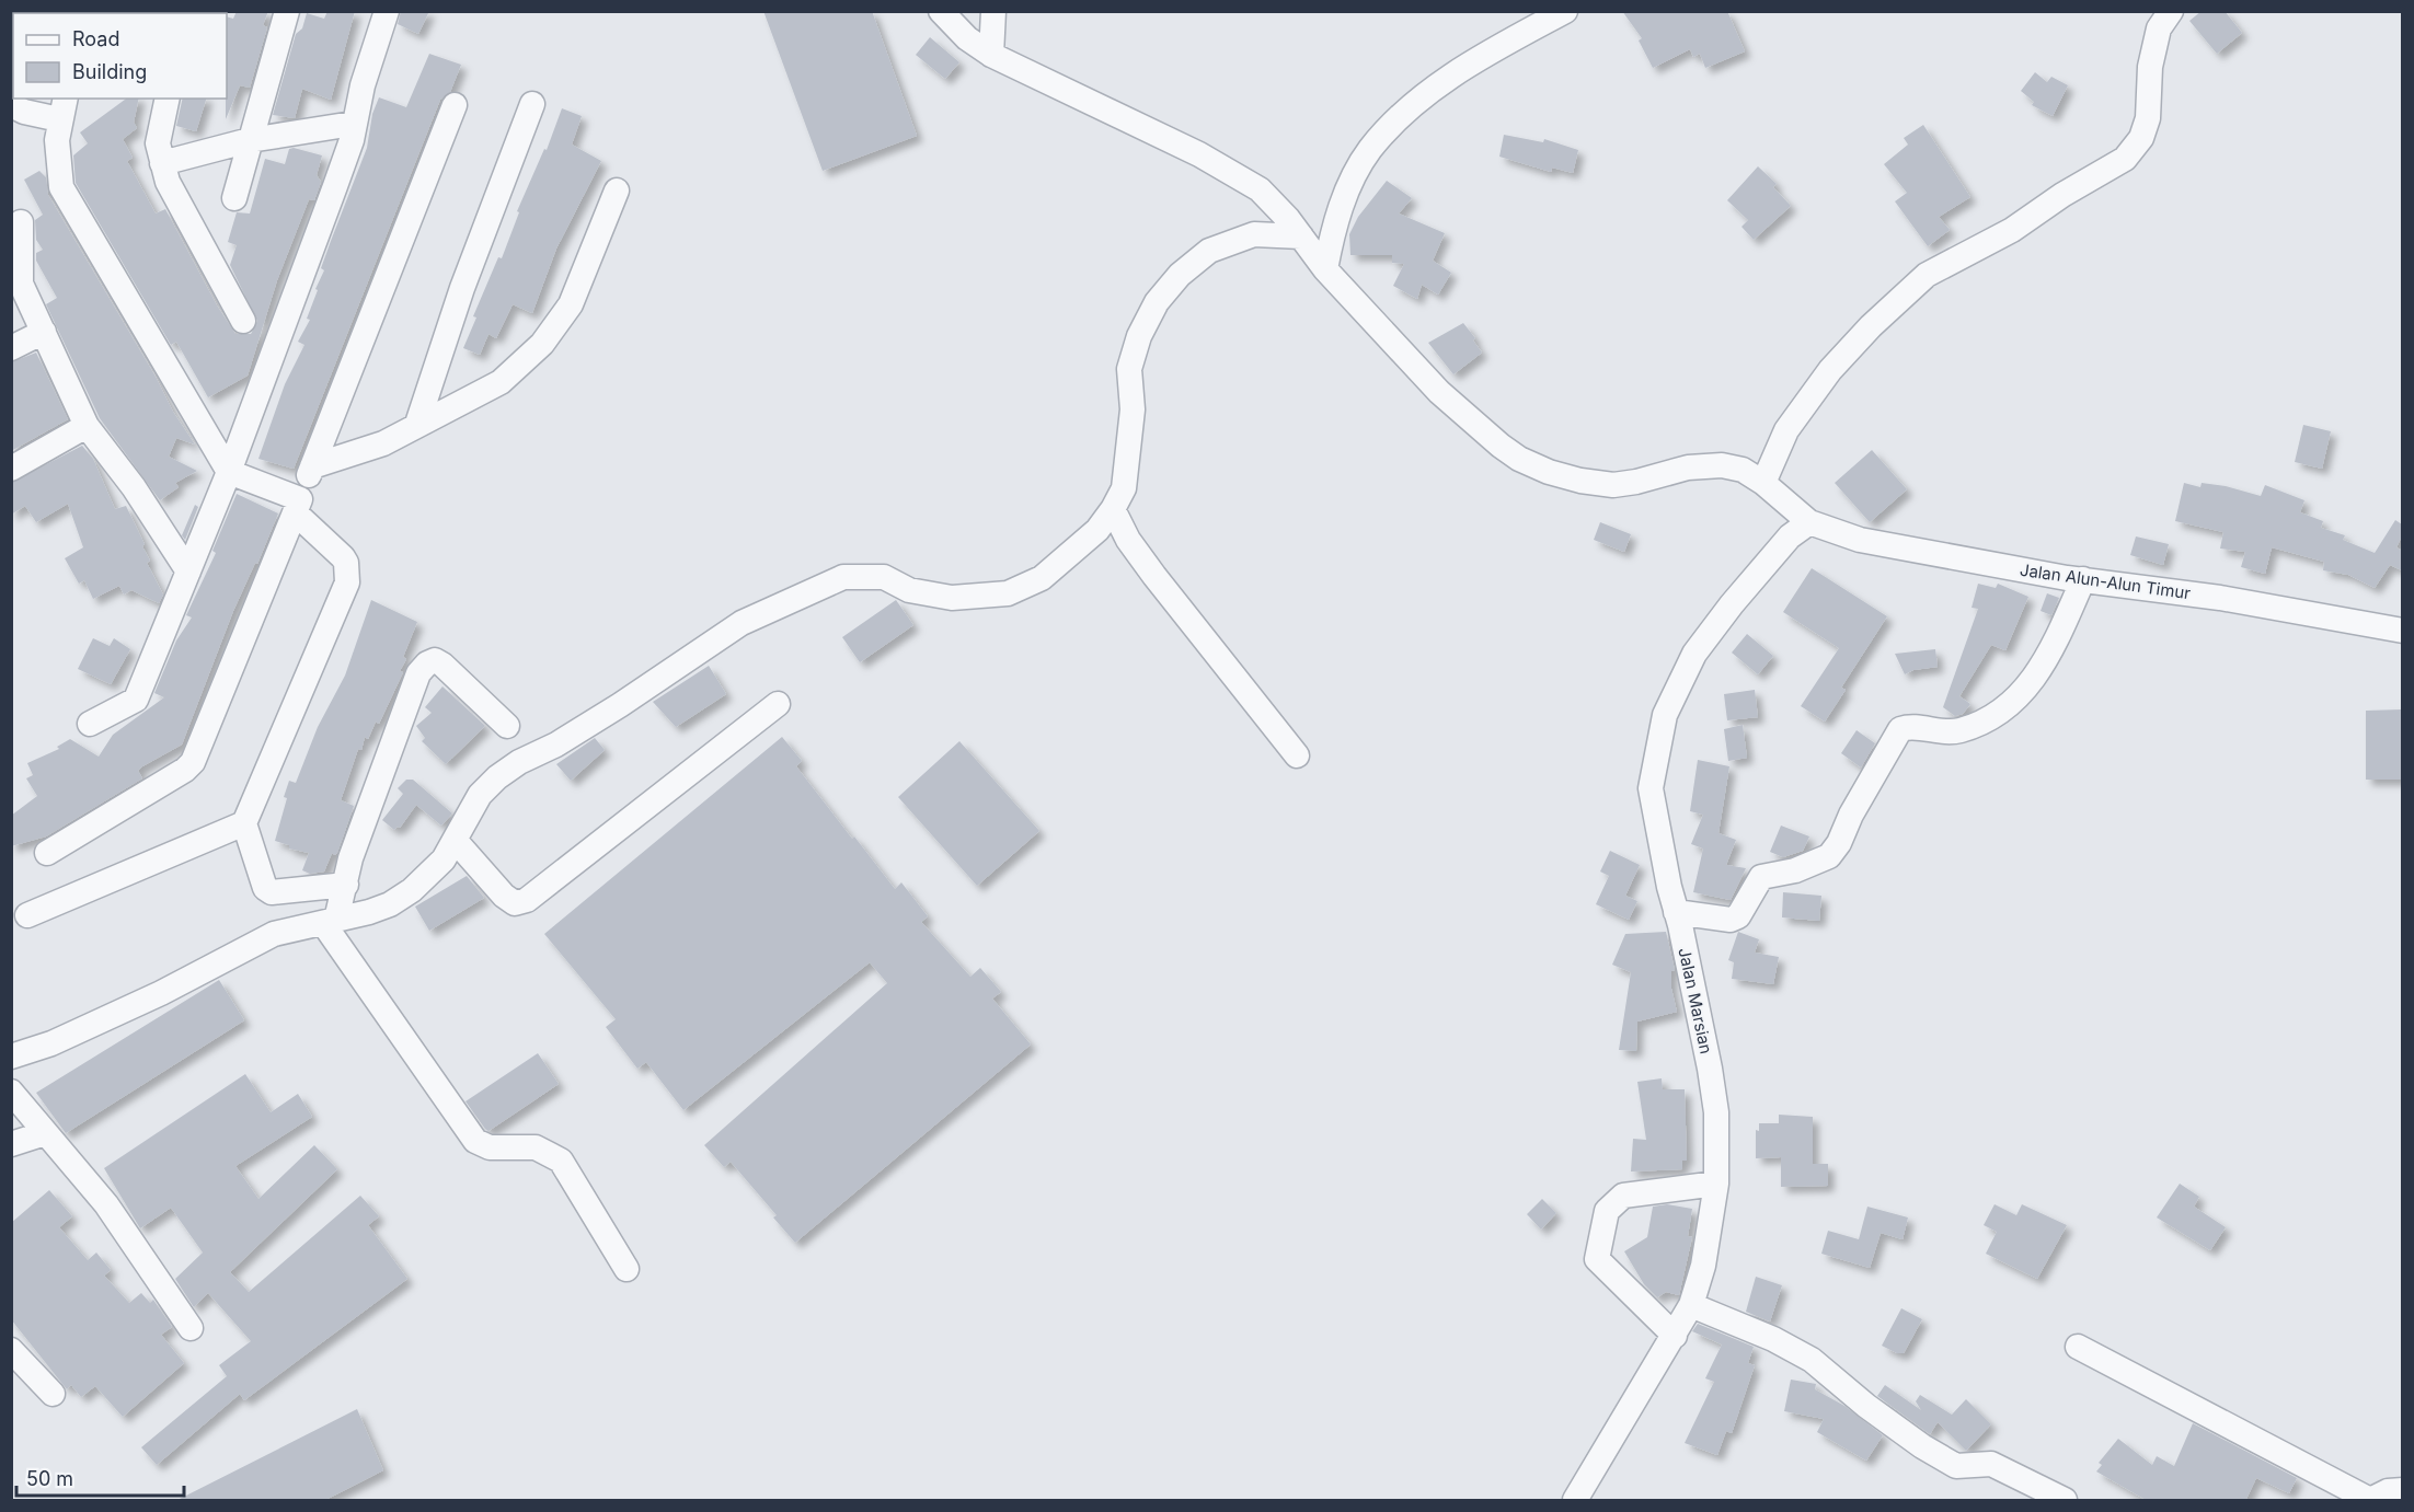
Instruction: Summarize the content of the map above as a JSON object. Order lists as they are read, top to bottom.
{
  "streets": {
    "street": ["Jalan Alun-Alun Timur", "Jalan Marsian"]
  },
  "crossings": [
    ["Jalan Alun-Alun Timur", "Jalan Marsian"]
  ],
  "legend": ["Road", "Building"],
  "scale_bar": "50 m"
}
